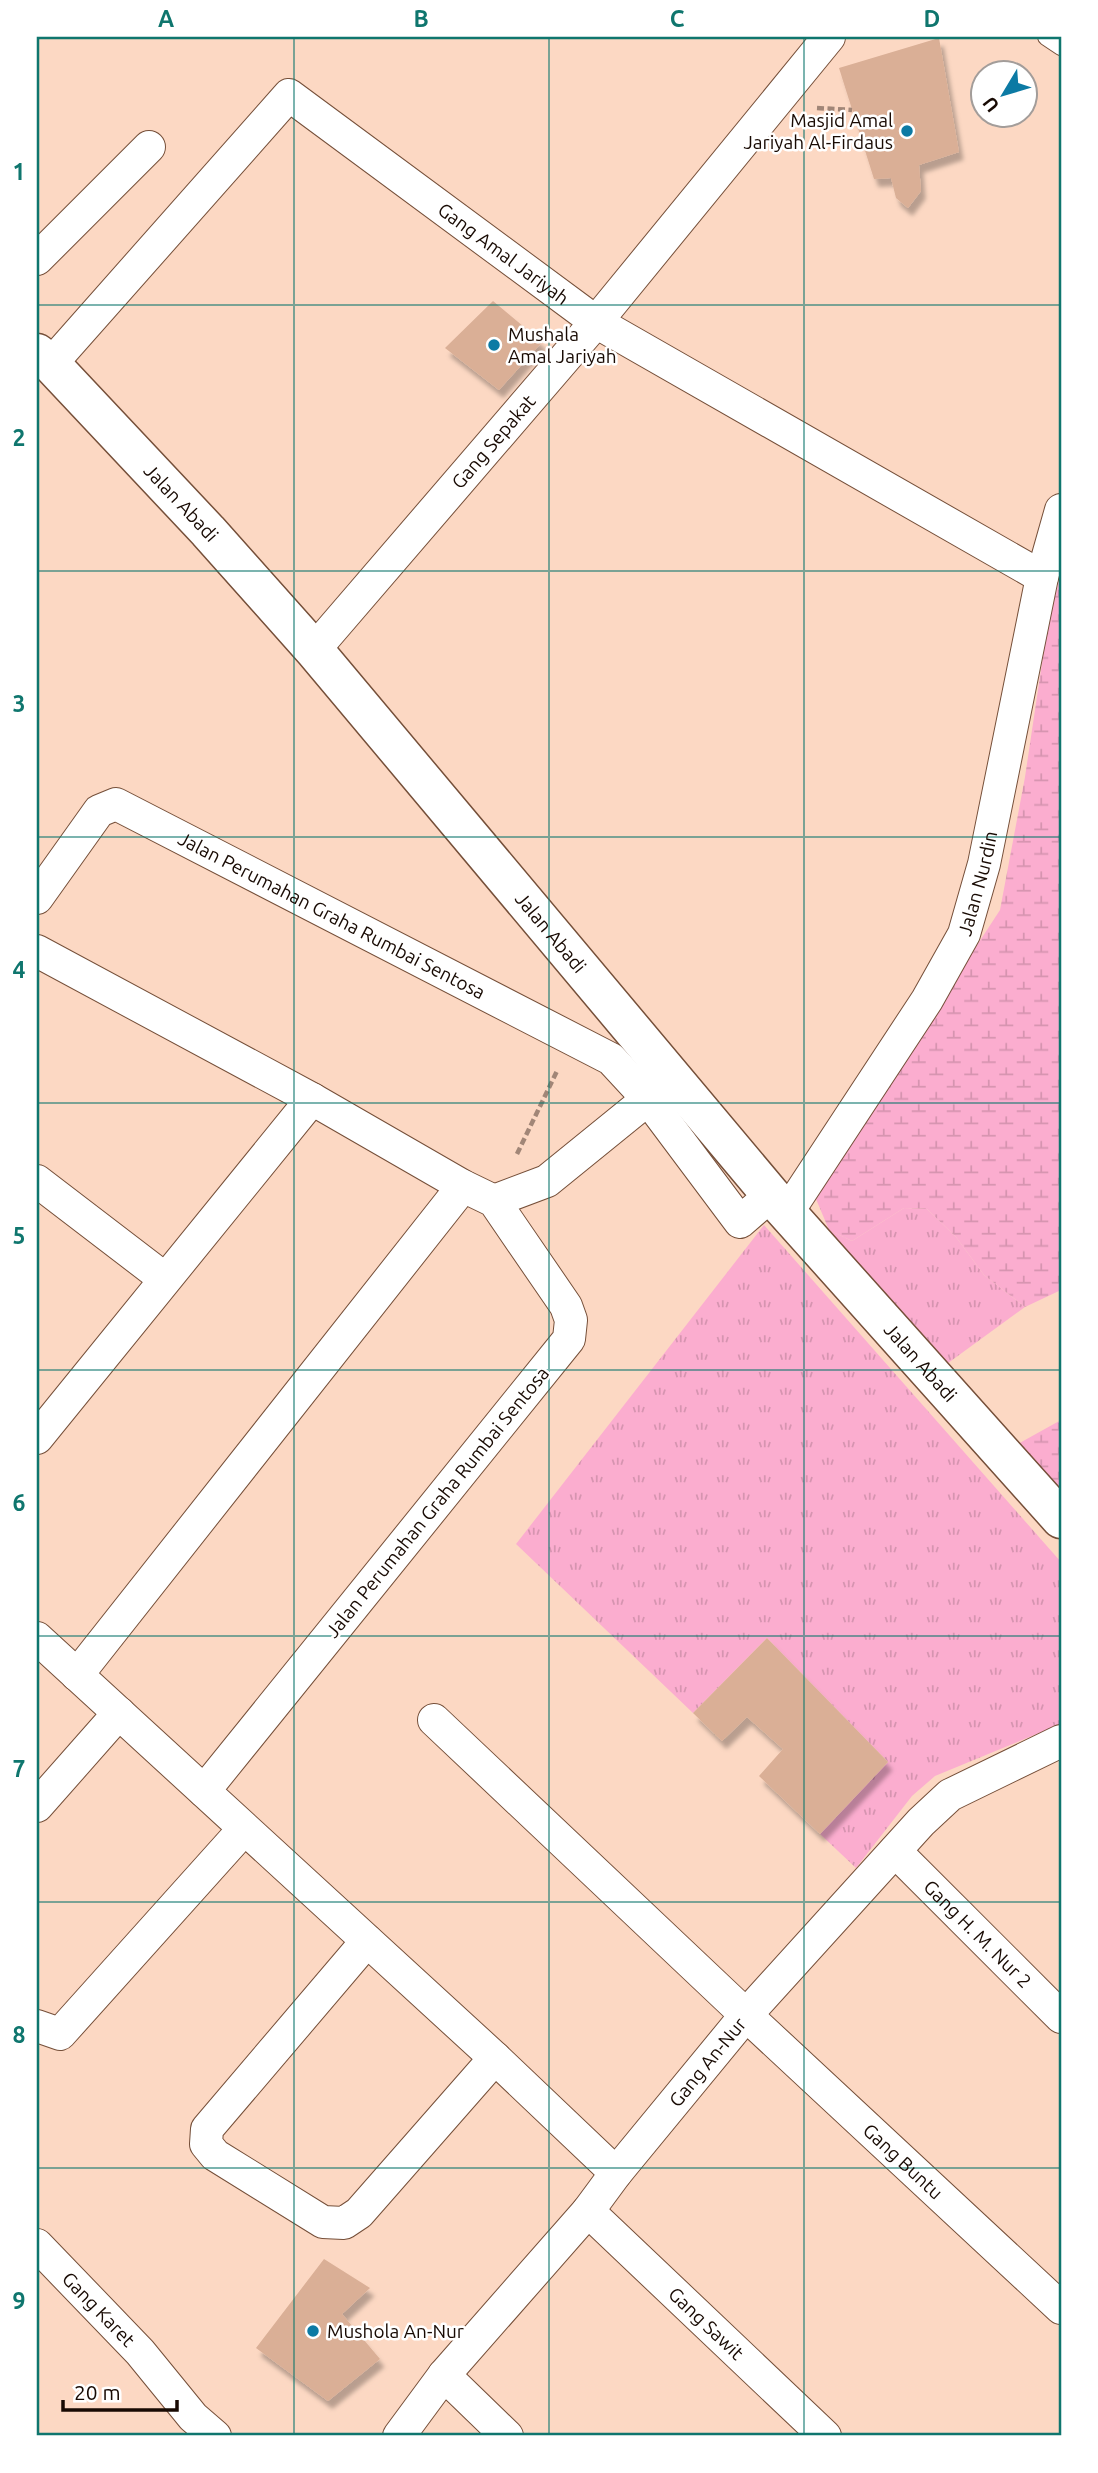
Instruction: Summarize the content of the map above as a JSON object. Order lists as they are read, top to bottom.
{
  "streets": {
    "street": [
      "Gang Amal Jariyah",
      "Gang Sepakat",
      "Jalan Abadi",
      "Jalan Nurdin",
      "Jalan Perumahan Graha Rumbai Sentosa",
      "Gang H. M. Nur 2",
      "Gang An-Nur",
      "Gang Buntu",
      "Gang Karet",
      "Gang Sawit"
    ]
  },
  "crossings": [
    ["Gang Amal Jariyah", "Gang Sepakat"],
    ["Gang Amal Jariyah", "Jalan Abadi"],
    ["Gang Amal Jariyah", "Jalan Nurdin"],
    ["Gang Sepakat", "Jalan Abadi"],
    ["Jalan Abadi", "Jalan Nurdin"],
    ["Jalan Abadi", "Jalan Perumahan Graha Rumbai Sentosa"],
    ["Jalan Nurdin", "Jalan Perumahan Graha Rumbai Sentosa"],
    ["Gang H. M. Nur 2", "Gang An-Nur"],
    ["Gang An-Nur", "Gang Buntu"],
    ["Gang An-Nur", "Gang Sawit"]
  ],
  "places": ["Masjid Amal Jariyah Al-Firdaus", "Mushala Amal Jariyah", "Mushola An-Nur"],
  "scale_bar": "20 m",
  "north": "bottom left",
  "grid": {
    "columns": [
      "A",
      "B",
      "C",
      "D"
    ],
    "rows": [
      "1",
      "2",
      "3",
      "4",
      "5",
      "6",
      "7",
      "8",
      "9"
    ]
  }
}
